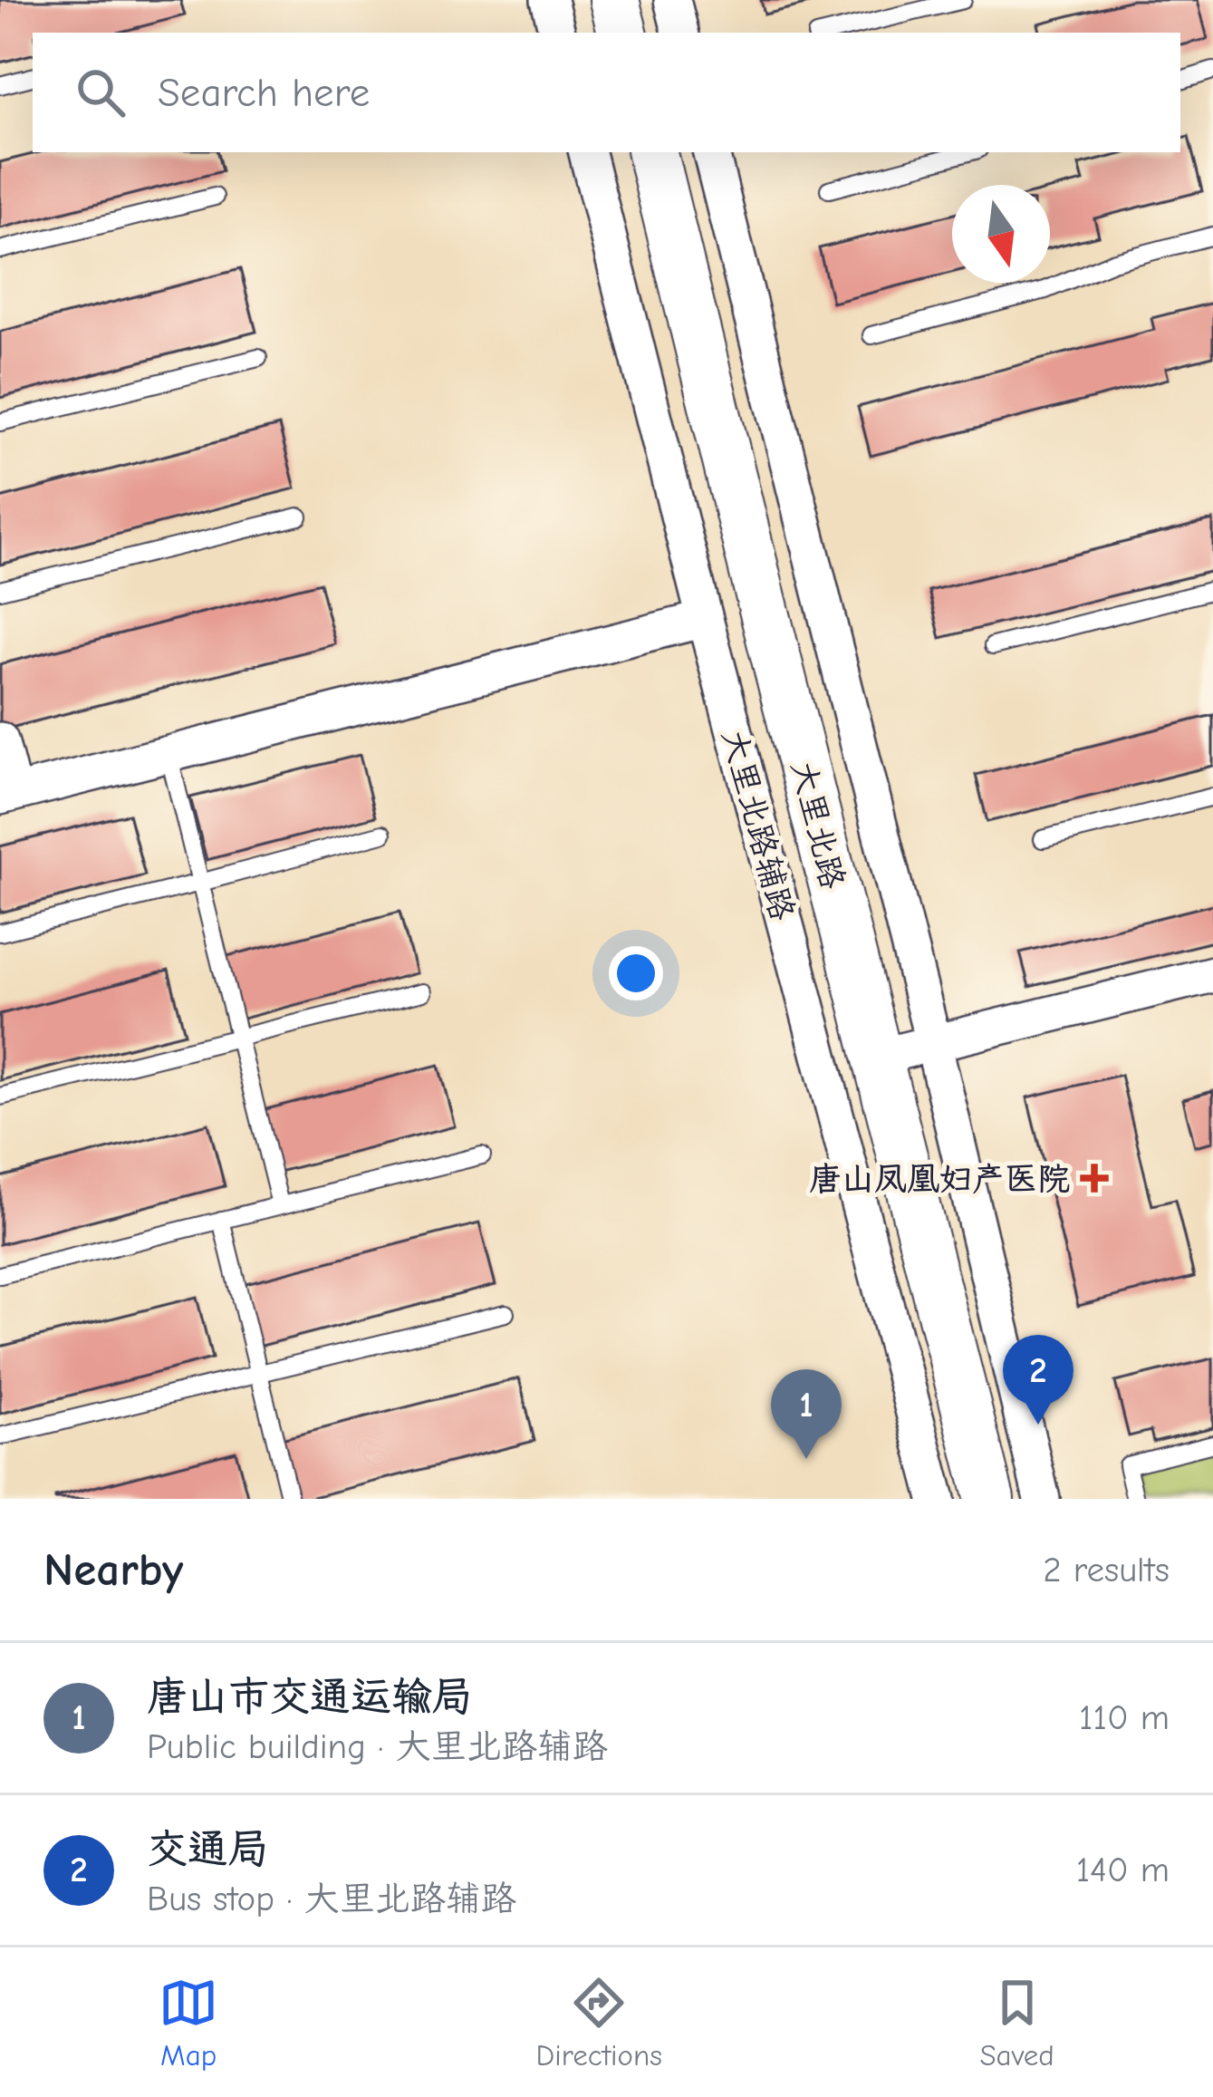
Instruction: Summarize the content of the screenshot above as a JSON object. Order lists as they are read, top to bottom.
{
  "streets": {
    "main road": ["大里北路"],
    "street": ["大里北路辅路"]
  },
  "places": {
    "health": ["唐山凤凰妇产医院"]
  },
  "north": "bottom",
  "page": {
    "search": "Search here",
    "pins": ["2", "1"],
    "heading": ["Nearby", "2 results"],
    "list": [
      {
        "mark": "1",
        "name": "唐山市交通运输局",
        "note": "Public building · 大里北路辅路",
        "value": "110 m"
      },
      {
        "mark": "2",
        "name": "交通局",
        "note": "Bus stop · 大里北路辅路",
        "value": "140 m"
      }
    ],
    "nav": ["Map", "Directions", "Saved"]
  }
}
